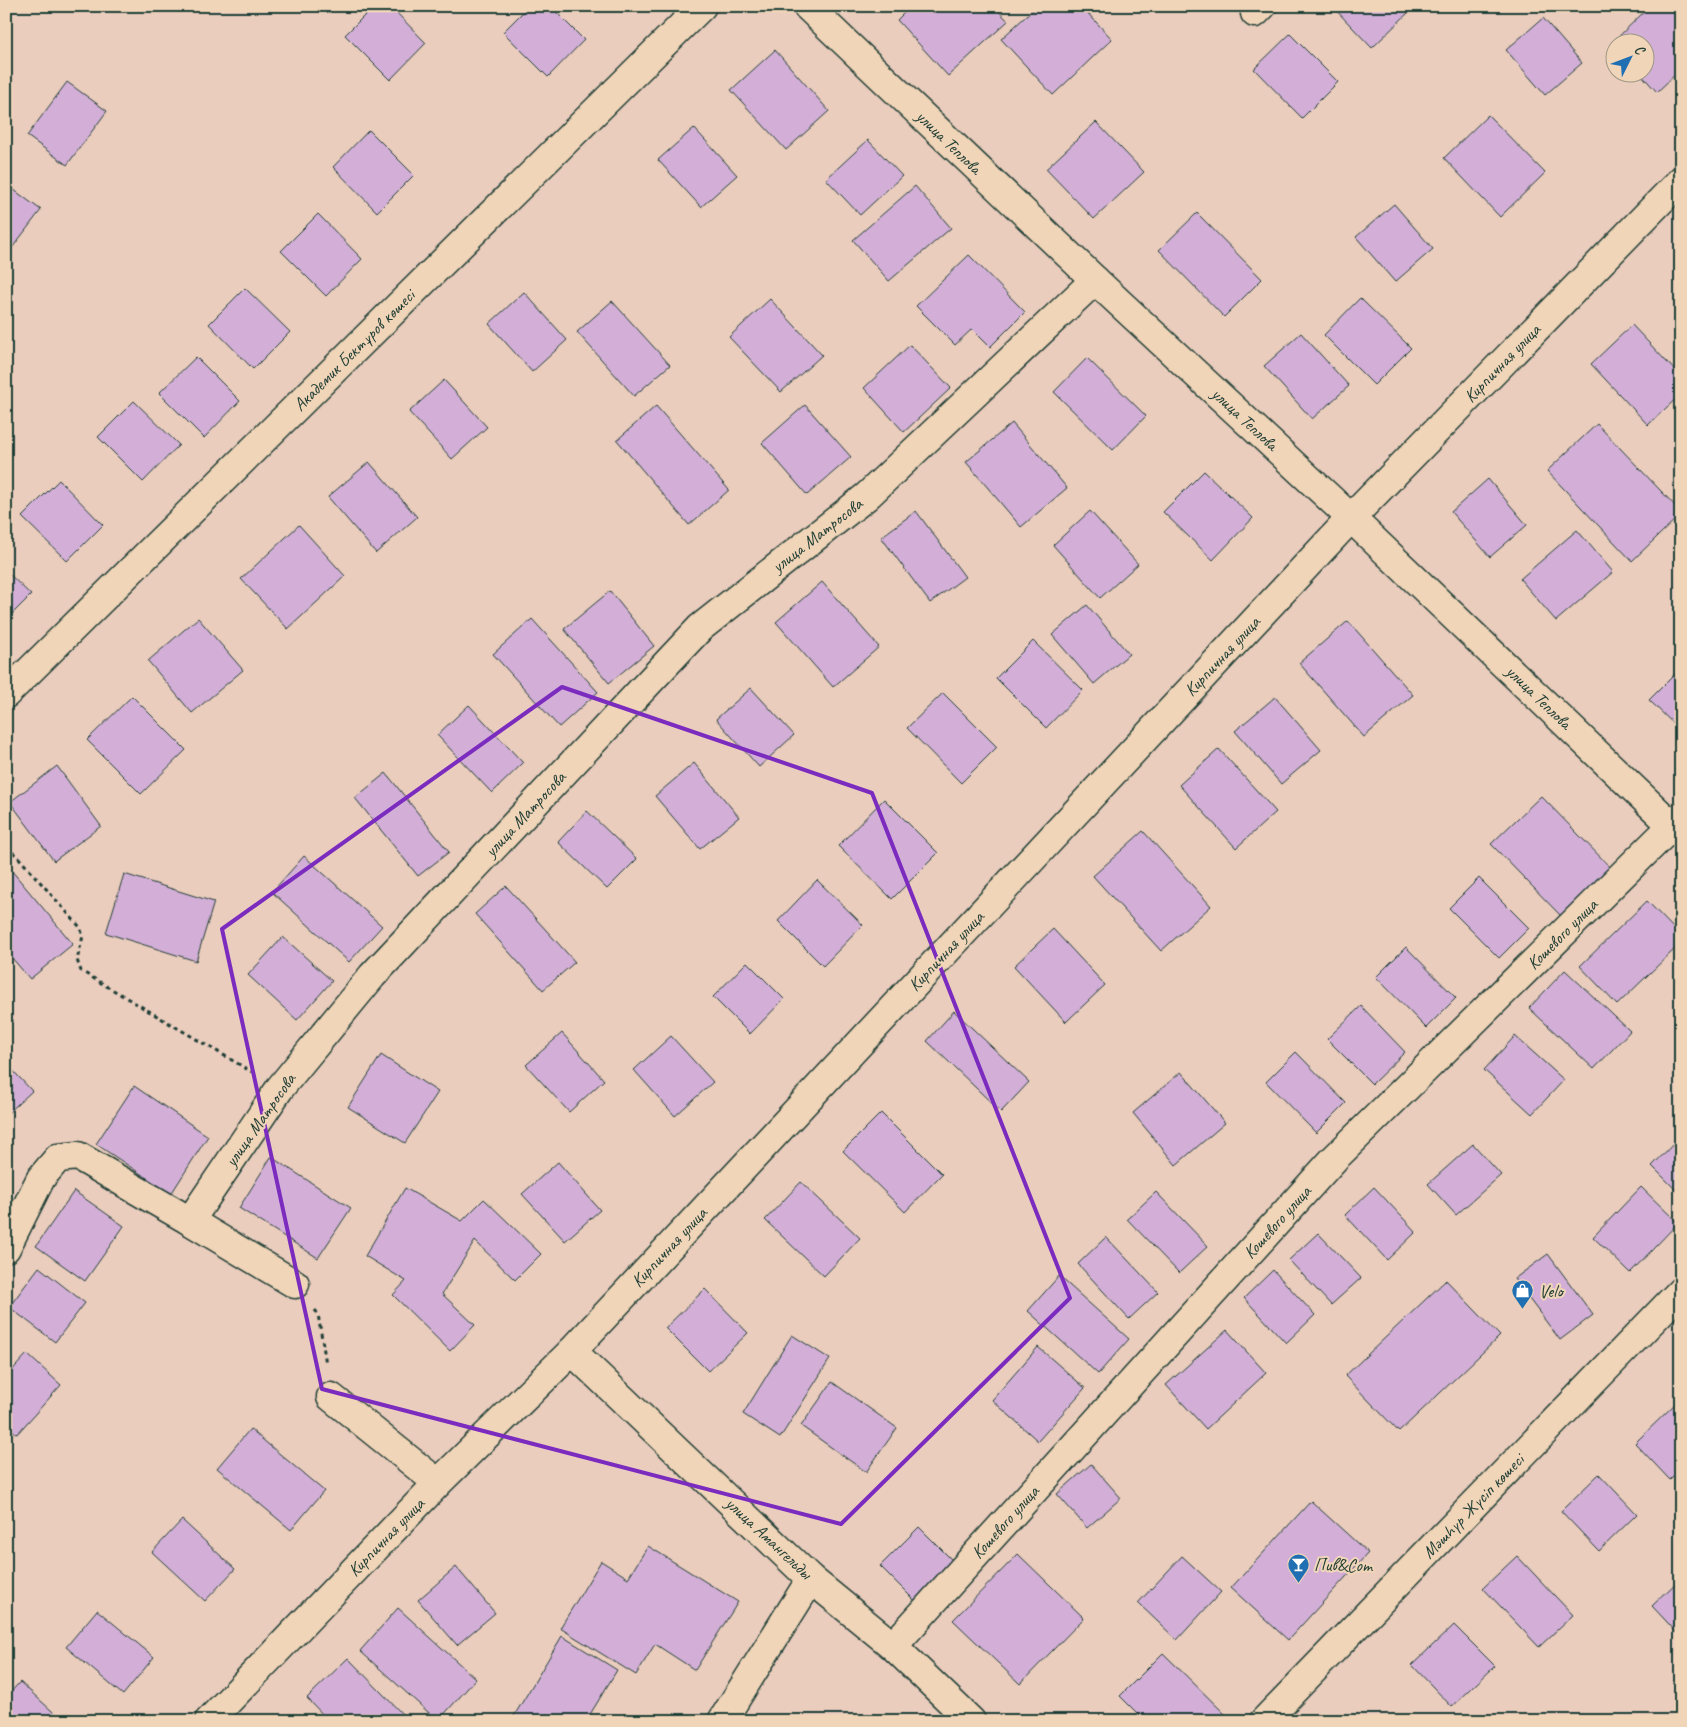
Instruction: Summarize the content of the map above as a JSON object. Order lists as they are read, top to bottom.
{
  "streets": {
    "street": [
      "улица Теплова",
      "Академик Бектұров көшесі",
      "Кирпичная улица",
      "улица Матросова",
      "Кошевого улица",
      "Мәшһүр Жүсіп көшесі",
      "улица Амангельды"
    ]
  },
  "crossings": [
    ["улица Теплова", "Кирпичная улица"],
    ["улица Теплова", "улица Матросова"],
    ["улица Теплова", "Кошевого улица"],
    ["Кирпичная улица", "улица Амангельды"],
    ["Кошевого улица", "улица Амангельды"]
  ],
  "places": {
    "shop": ["Velo"],
    "bar": ["Пив&Com"]
  },
  "north": "top right"
}
